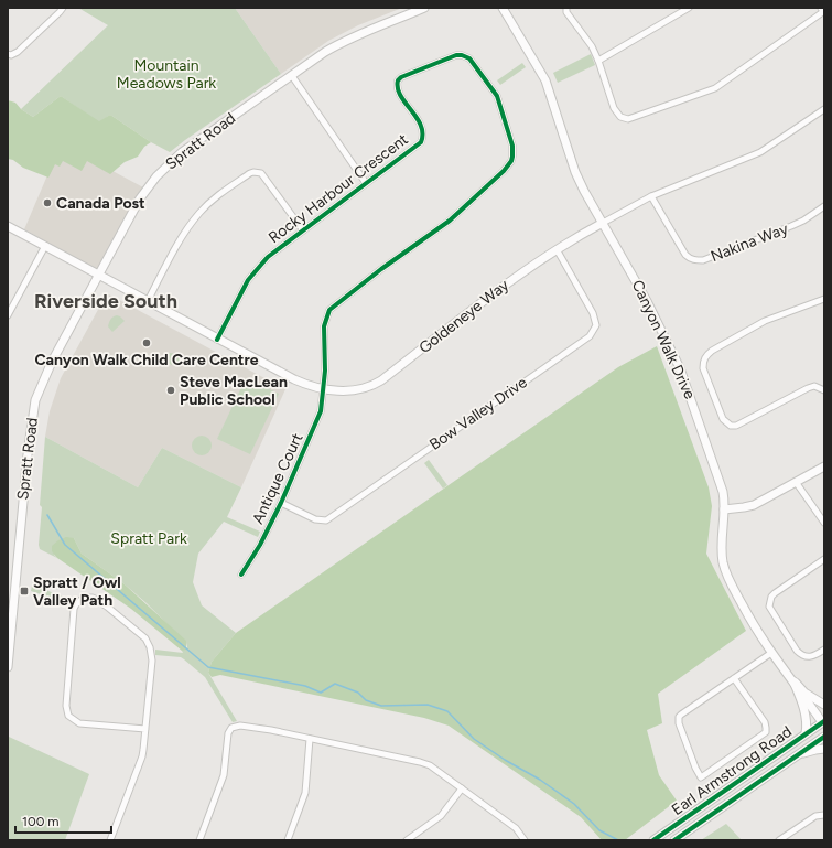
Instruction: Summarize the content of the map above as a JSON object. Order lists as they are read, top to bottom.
{
  "streets": {
    "street": [
      "Spratt Road",
      "Rocky Harbour Crescent",
      "Nakina Way",
      "Goldeneye Way",
      "Canyon Walk Drive",
      "Bow Valley Drive",
      "Antique Court",
      "Earl Armstrong Road"
    ]
  },
  "crossings": [
    ["Spratt Road", "Goldeneye Way"],
    ["Rocky Harbour Crescent", "Goldeneye Way"],
    ["Rocky Harbour Crescent", "Antique Court"],
    ["Nakina Way", "Goldeneye Way"],
    ["Goldeneye Way", "Canyon Walk Drive"],
    ["Goldeneye Way", "Bow Valley Drive"],
    ["Goldeneye Way", "Antique Court"],
    ["Canyon Walk Drive", "Earl Armstrong Road"],
    ["Bow Valley Drive", "Antique Court"]
  ],
  "districts": ["Riverside South"],
  "parks": ["Mountain Meadows Park", "Spratt Park"],
  "places": {
    "other": ["Canada Post", "Canyon Walk Child Care Centre", "Steve MacLean Public School"],
    "transit": ["Spratt / Owl Valley Path"]
  },
  "scale_bar": "100 m"
}
